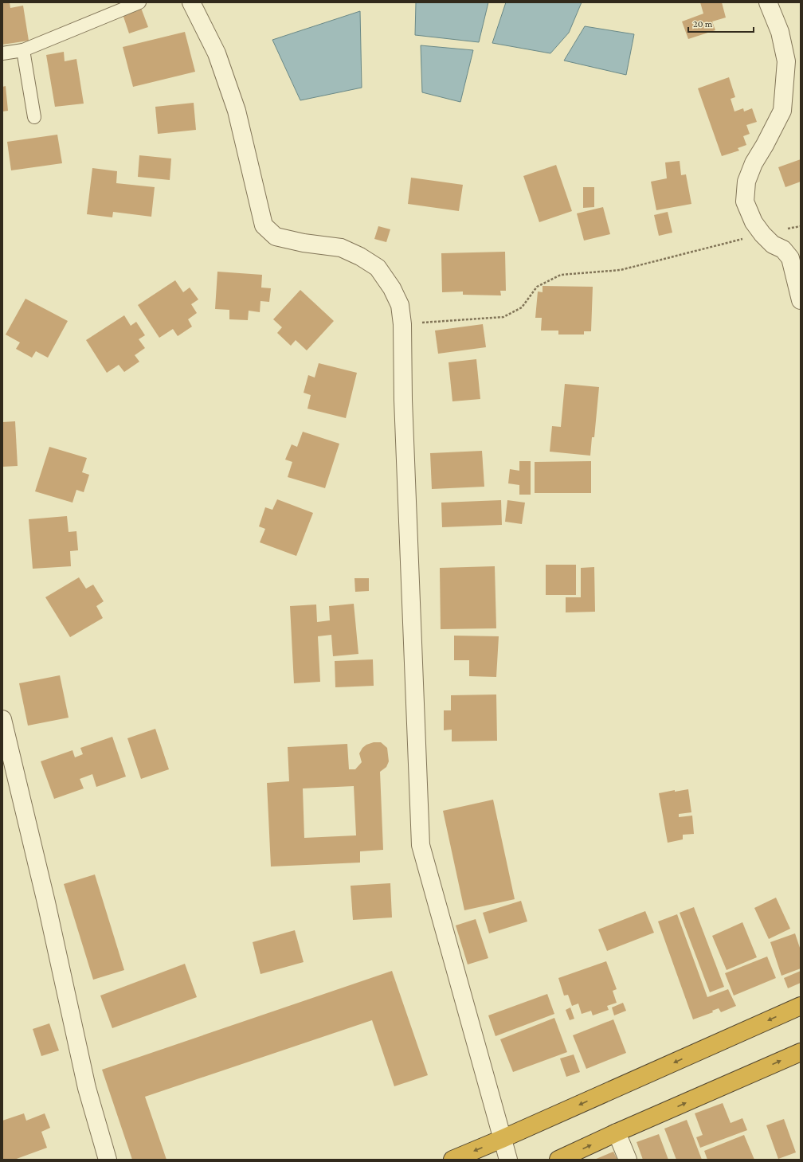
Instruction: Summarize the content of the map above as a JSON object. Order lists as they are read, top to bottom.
{
  "scale_bar": "20 m"
}
